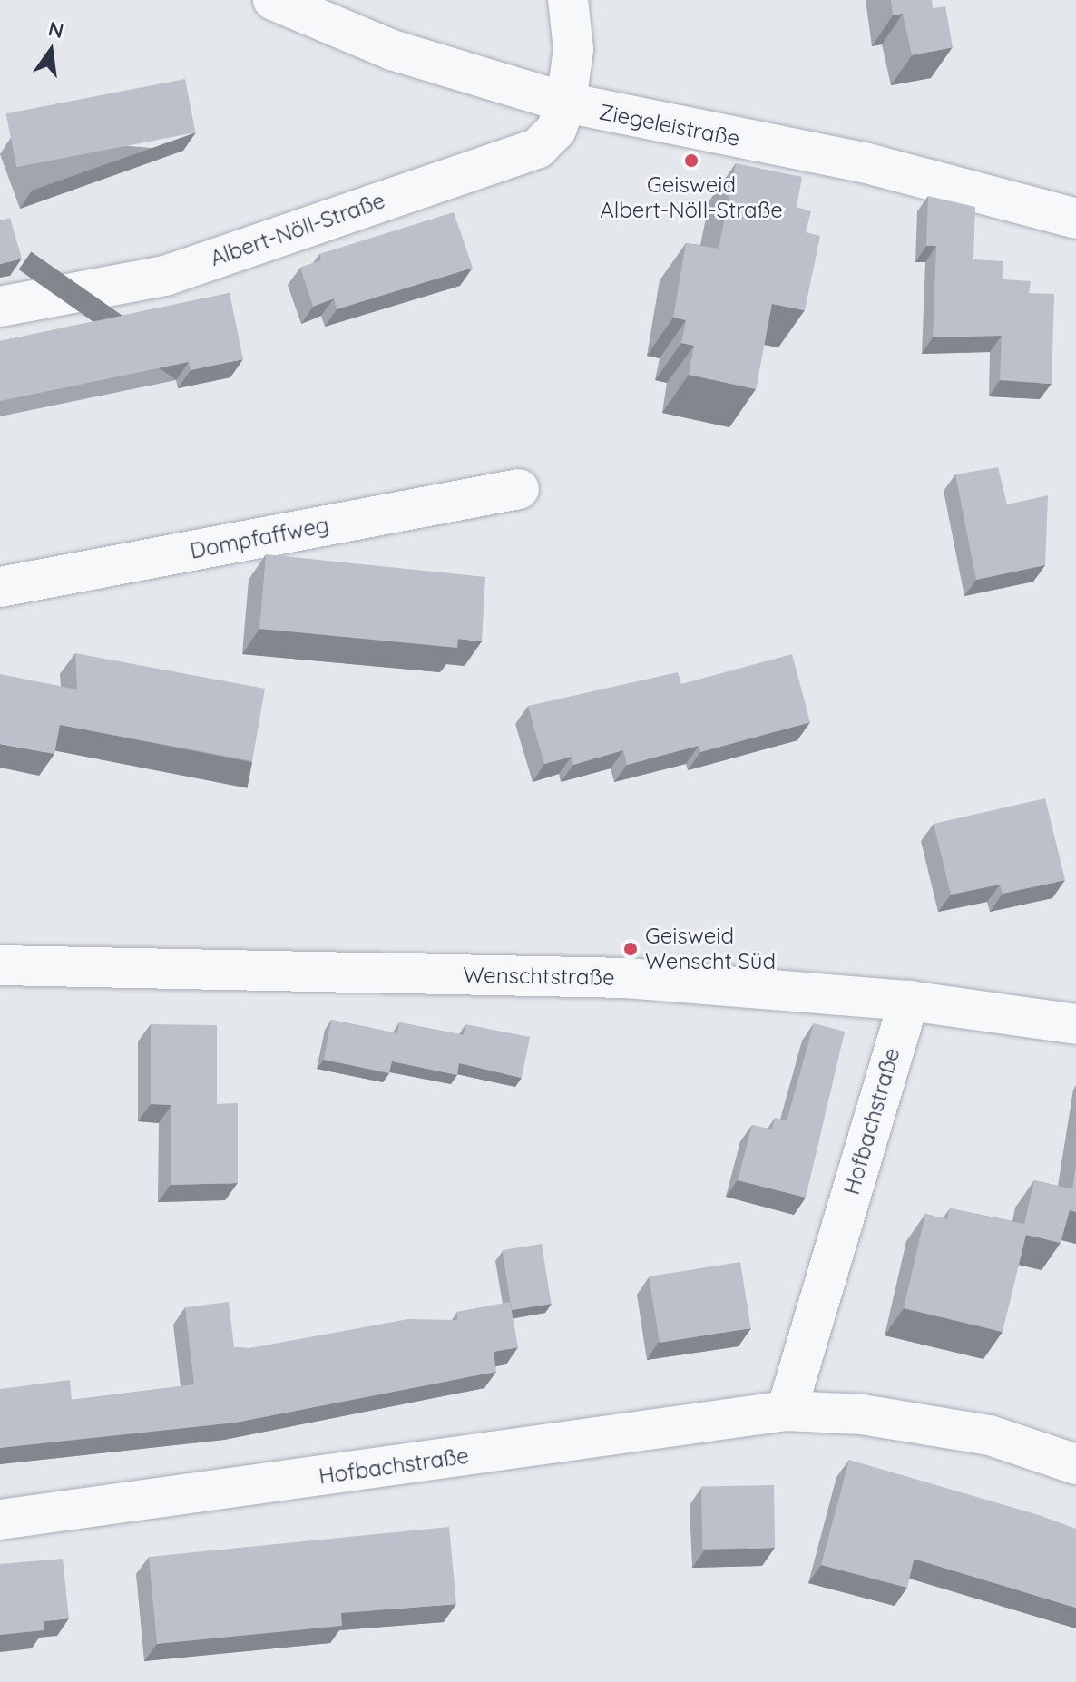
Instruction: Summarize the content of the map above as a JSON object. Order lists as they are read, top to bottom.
{
  "streets": {
    "street": [
      "Ziegeleistraße",
      "Albert-Nöll-Straße",
      "Dompfaffweg",
      "Wenschtstraße",
      "Hofbachstraße"
    ]
  },
  "crossings": [
    ["Ziegeleistraße", "Albert-Nöll-Straße"],
    ["Wenschtstraße", "Hofbachstraße"]
  ],
  "places": ["Geisweid Albert-Nöll-Straße", "Geisweid Wenscht Süd"],
  "north": "top"
}
